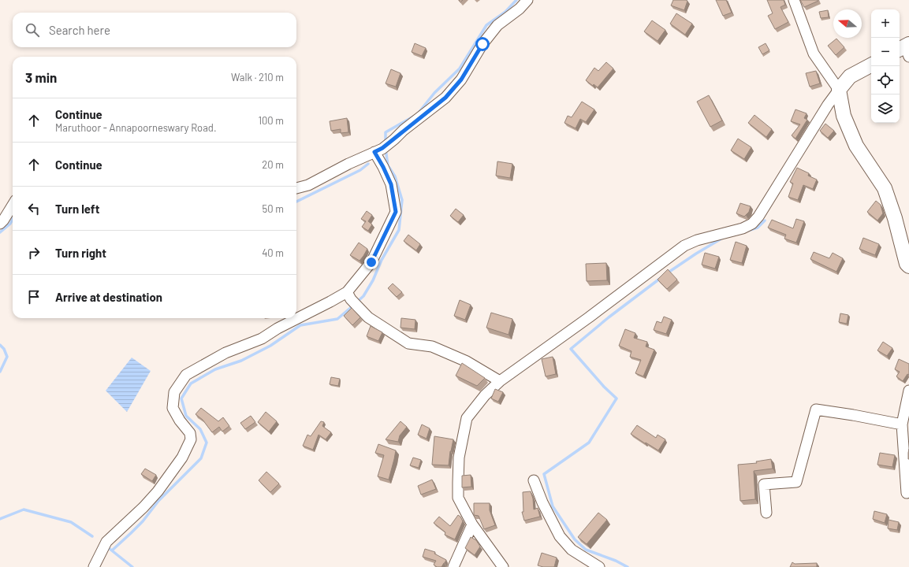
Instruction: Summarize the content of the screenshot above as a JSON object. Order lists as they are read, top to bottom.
{
  "north": "left",
  "page": {
    "map_buttons": ["+", "−"],
    "search": "Search here",
    "heading": ["3 min", "Walk · 210 m"],
    "list": [
      ["Continue", "Maruthoor - Annapoorneswary Road.", "100 m"],
      ["Continue", "20 m"],
      ["Turn left", "50 m"],
      ["Turn right", "40 m"],
      "Arrive at destination"
    ]
  }
}
